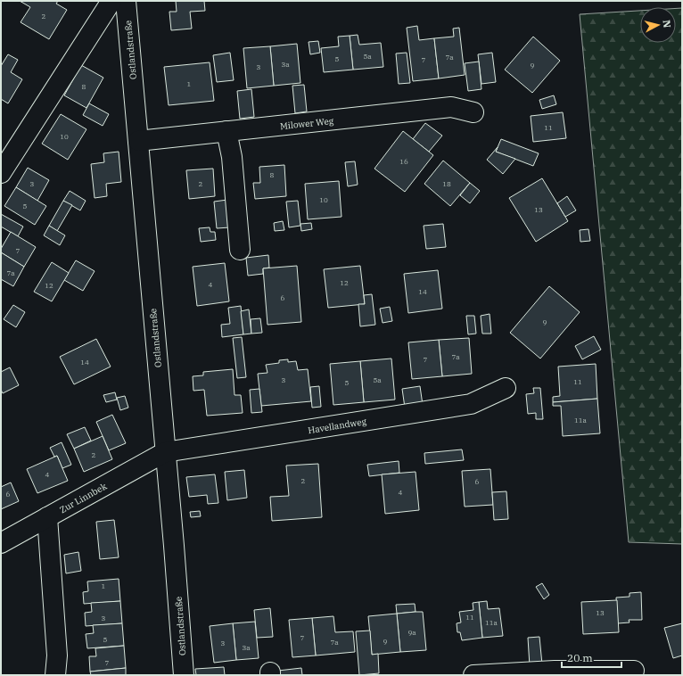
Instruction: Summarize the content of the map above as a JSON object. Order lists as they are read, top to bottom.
{
  "streets": {
    "street": [
      "Ostlandstraße",
      "Milower Weg",
      "Havellandweg",
      "Zur Linnbek"
    ]
  },
  "crossings": [
    ["Ostlandstraße", "Milower Weg"],
    ["Ostlandstraße", "Havellandweg"],
    ["Ostlandstraße", "Zur Linnbek"],
    ["Havellandweg", "Zur Linnbek"]
  ],
  "house_numbers": [
    "2",
    "5a",
    "7a",
    "5",
    "7",
    "3a",
    "9",
    "3",
    "1",
    "8",
    "11",
    "10",
    "16",
    "8",
    "3",
    "2",
    "18",
    "10",
    "5",
    "13",
    "7",
    "7a",
    "12",
    "4",
    "12",
    "14",
    "6",
    "9",
    "7a",
    "7",
    "14",
    "3",
    "5a",
    "11",
    "5",
    "11a",
    "2",
    "4",
    "2",
    "6",
    "4",
    "6",
    "1",
    "13",
    "11",
    "3",
    "11a",
    "9a",
    "7",
    "5",
    "9",
    "7a",
    "3",
    "3a",
    "7"
  ],
  "scale_bar": "20 m",
  "north": "right"
}
